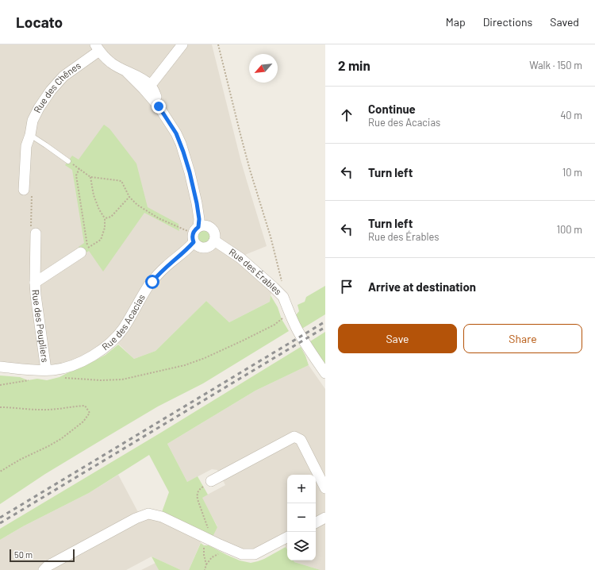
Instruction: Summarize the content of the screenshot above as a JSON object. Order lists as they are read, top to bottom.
{
  "streets": {
    "street": [
      "Rue des Chênes",
      "Rue des Érables",
      "Rue des Acacias",
      "Rue des Peupliers"
    ]
  },
  "crossings": [
    ["Rue des Érables", "Rue des Acacias"],
    ["Rue des Acacias", "Rue des Peupliers"]
  ],
  "scale_bar": "50 m",
  "north": "bottom left",
  "page": {
    "header": "Locato",
    "nav": ["Map", "Directions", "Saved"],
    "heading": ["2 min", "Walk · 150 m"],
    "list": [
      ["Continue", "Rue des Acacias", "40 m"],
      ["Turn left", "10 m"],
      ["Turn left", "Rue des Érables", "100 m"],
      "Arrive at destination"
    ],
    "buttons": ["Save", "Share"],
    "map_buttons": ["+", "−"],
    "scale": "50 m"
  }
}
